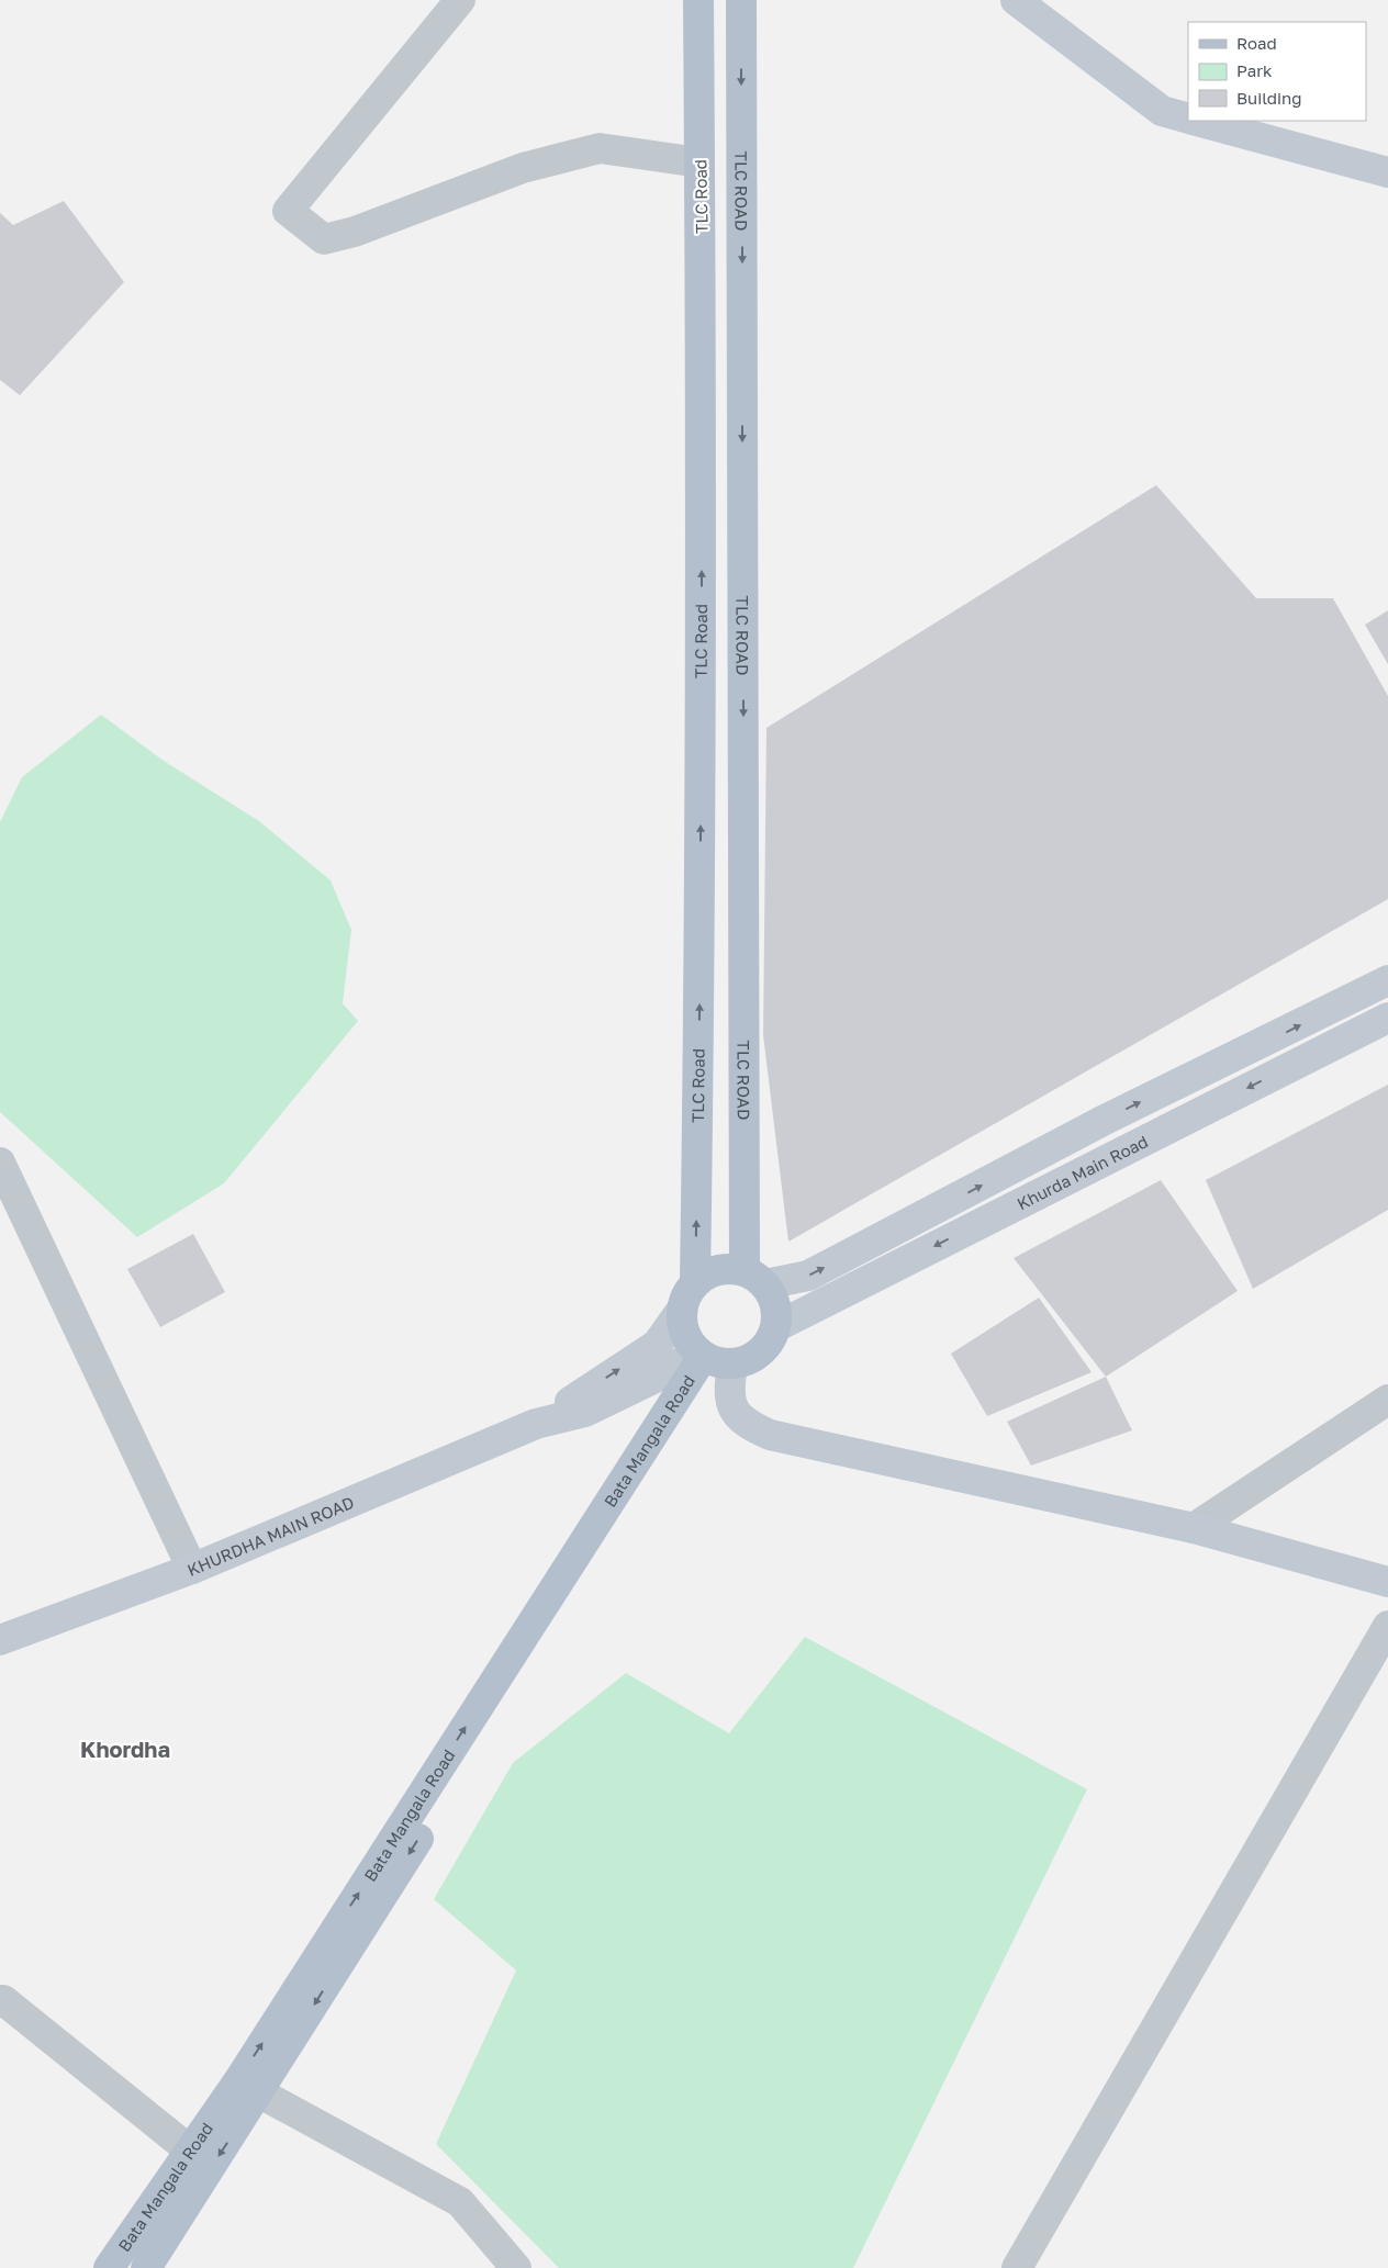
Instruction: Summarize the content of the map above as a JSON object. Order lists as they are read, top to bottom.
{
  "streets": {
    "main road": [
      "TLC ROAD",
      "TLC Road",
      "Khurda Main Road",
      "Bata Mangala Road",
      "KHURDHA MAIN ROAD"
    ]
  },
  "crossings": [
    ["TLC ROAD", "TLC Road"],
    ["TLC ROAD", "Khurda Main Road"],
    ["TLC ROAD", "Bata Mangala Road"],
    ["TLC Road", "Khurda Main Road"],
    ["TLC Road", "Bata Mangala Road"],
    ["Khurda Main Road", "Bata Mangala Road"]
  ],
  "one_way": ["TLC ROAD", "TLC Road"],
  "districts": ["Khordha"],
  "legend": ["Road", "Park", "Building"]
}
